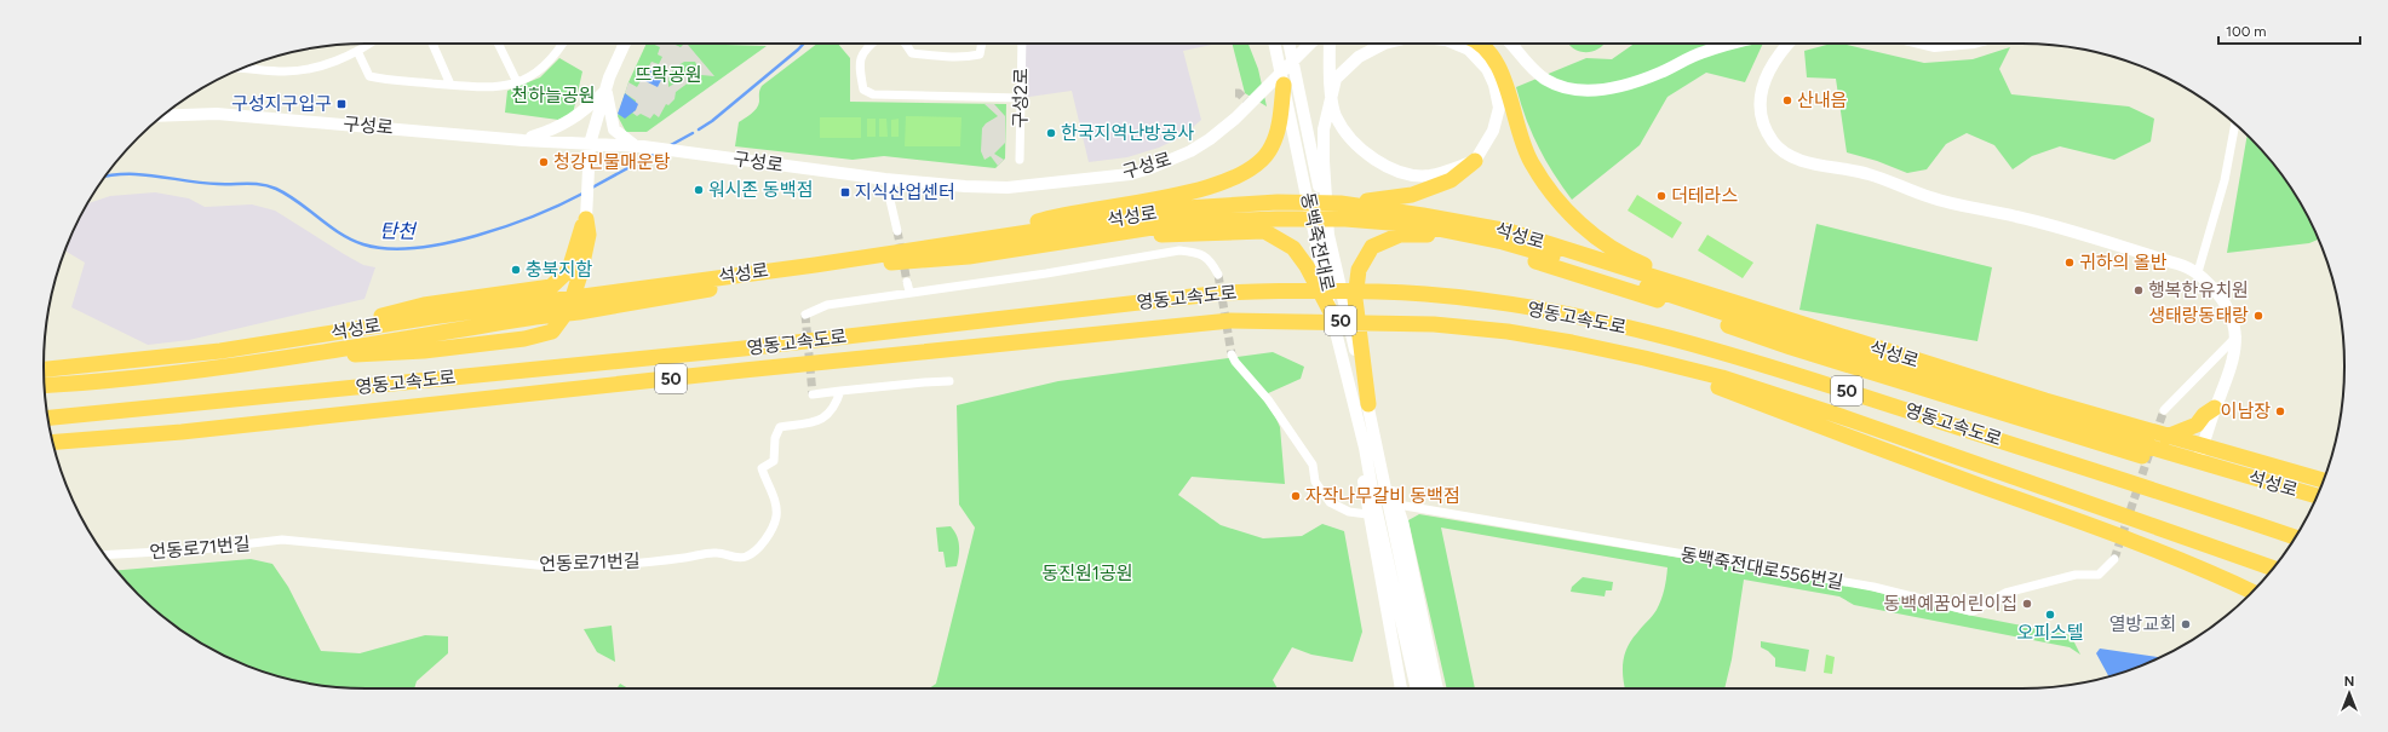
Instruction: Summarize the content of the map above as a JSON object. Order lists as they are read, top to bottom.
{
  "streets": {
    "highway": ["석성로", "영동고속도로", "50"],
    "main road": ["구성로", "동백죽전대로"],
    "street": ["구성2로", "언동로71번길", "동백죽전대로556번길"]
  },
  "crossings": [
    ["동백죽전대로", "동백죽전대로556번길"]
  ],
  "water": ["탄천"],
  "parks": ["뜨락공원", "천하늘공원", "동진원1공원"],
  "places": {
    "other": [
      "산내음",
      "한국지역난방공사",
      "청강민물매운탕",
      "워시존 동백점",
      "더테라스",
      "귀하의 올반",
      "충북지함",
      "행복한유치원",
      "생태랑동태랑",
      "이남장",
      "자작나무갈비 동백점",
      "동백예꿈어린이집",
      "오피스텔",
      "열방교회"
    ],
    "transit": ["구성지구입구", "지식산업센터"]
  },
  "scale_bar": "100 m",
  "north": "top"
}
